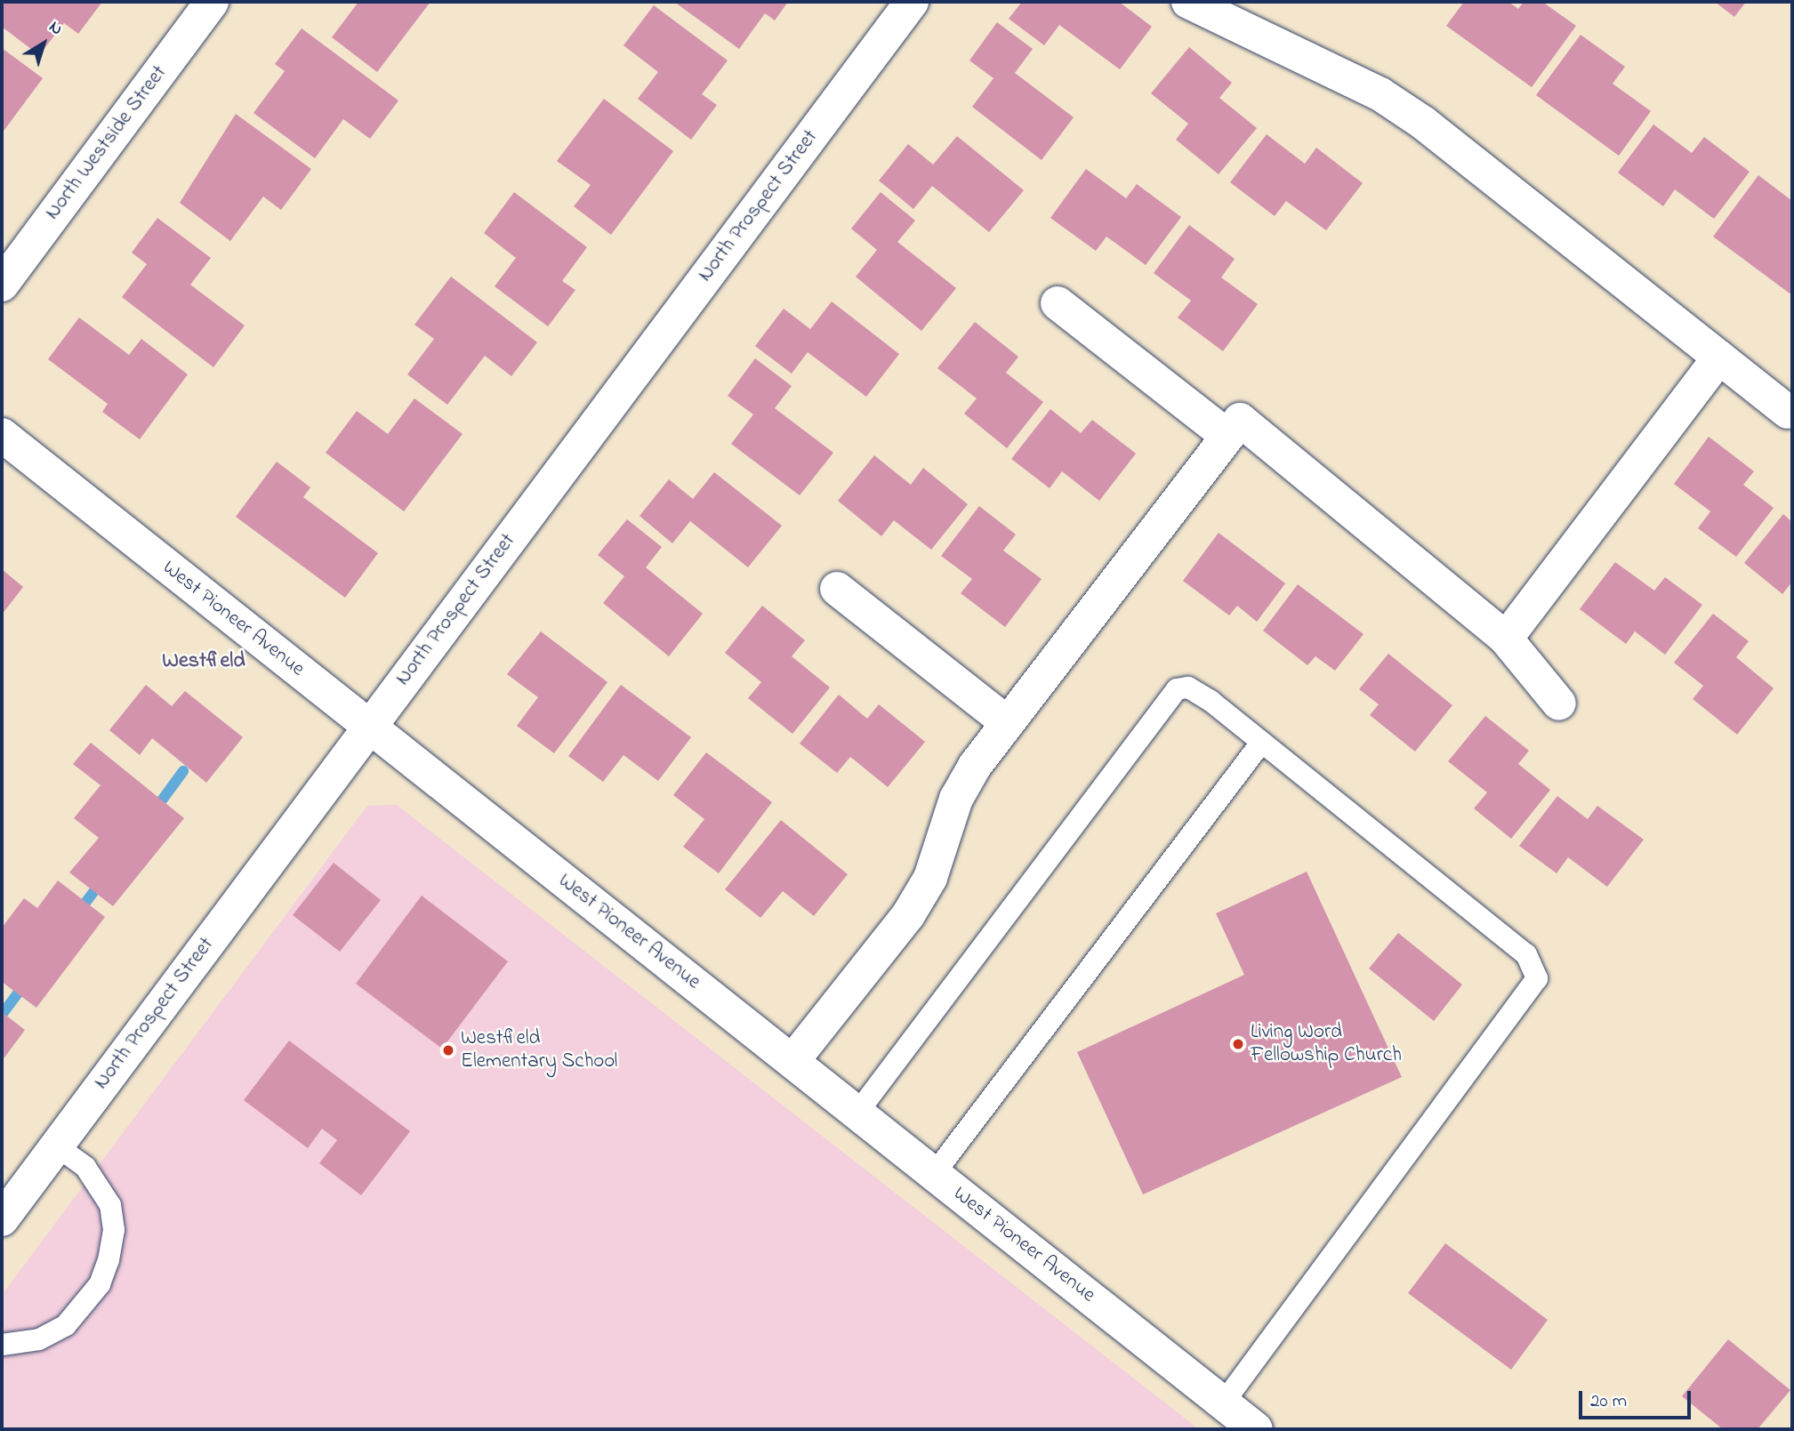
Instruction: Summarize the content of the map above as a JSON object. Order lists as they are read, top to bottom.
{
  "streets": {
    "street": ["North Westside Street", "North Prospect Street", "West Pioneer Avenue"]
  },
  "crossings": [
    ["North Prospect Street", "West Pioneer Avenue"]
  ],
  "districts": ["Westfield"],
  "places": ["Living Word Fellowship Church", "Westfield Elementary School"],
  "scale_bar": "20 m",
  "north": "top right"
}
